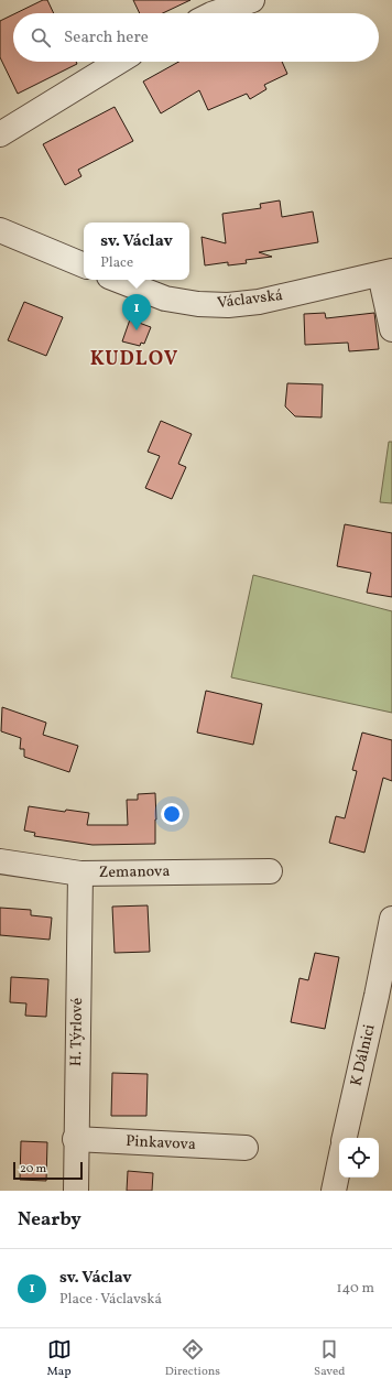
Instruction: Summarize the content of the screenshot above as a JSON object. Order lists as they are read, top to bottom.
{
  "streets": {
    "street": [
      "Václavská",
      "Zemanova",
      "H. Týrlové",
      "K Dálnici",
      "Pinkavova"
    ]
  },
  "crossings": [
    ["Zemanova", "H. Týrlové"],
    ["H. Týrlové", "Pinkavova"]
  ],
  "districts": ["KUDLOV"],
  "scale_bar": "20 m",
  "page": {
    "search": "Search here",
    "popup": ["sv. Václav", "Place"],
    "pins": "1",
    "scale": "20 m",
    "heading": "Nearby",
    "list": [
      {
        "mark": "1",
        "name": "sv. Václav",
        "note": "Place · Václavská",
        "value": "140 m"
      }
    ],
    "nav": ["Map", "Directions", "Saved"]
  }
}
